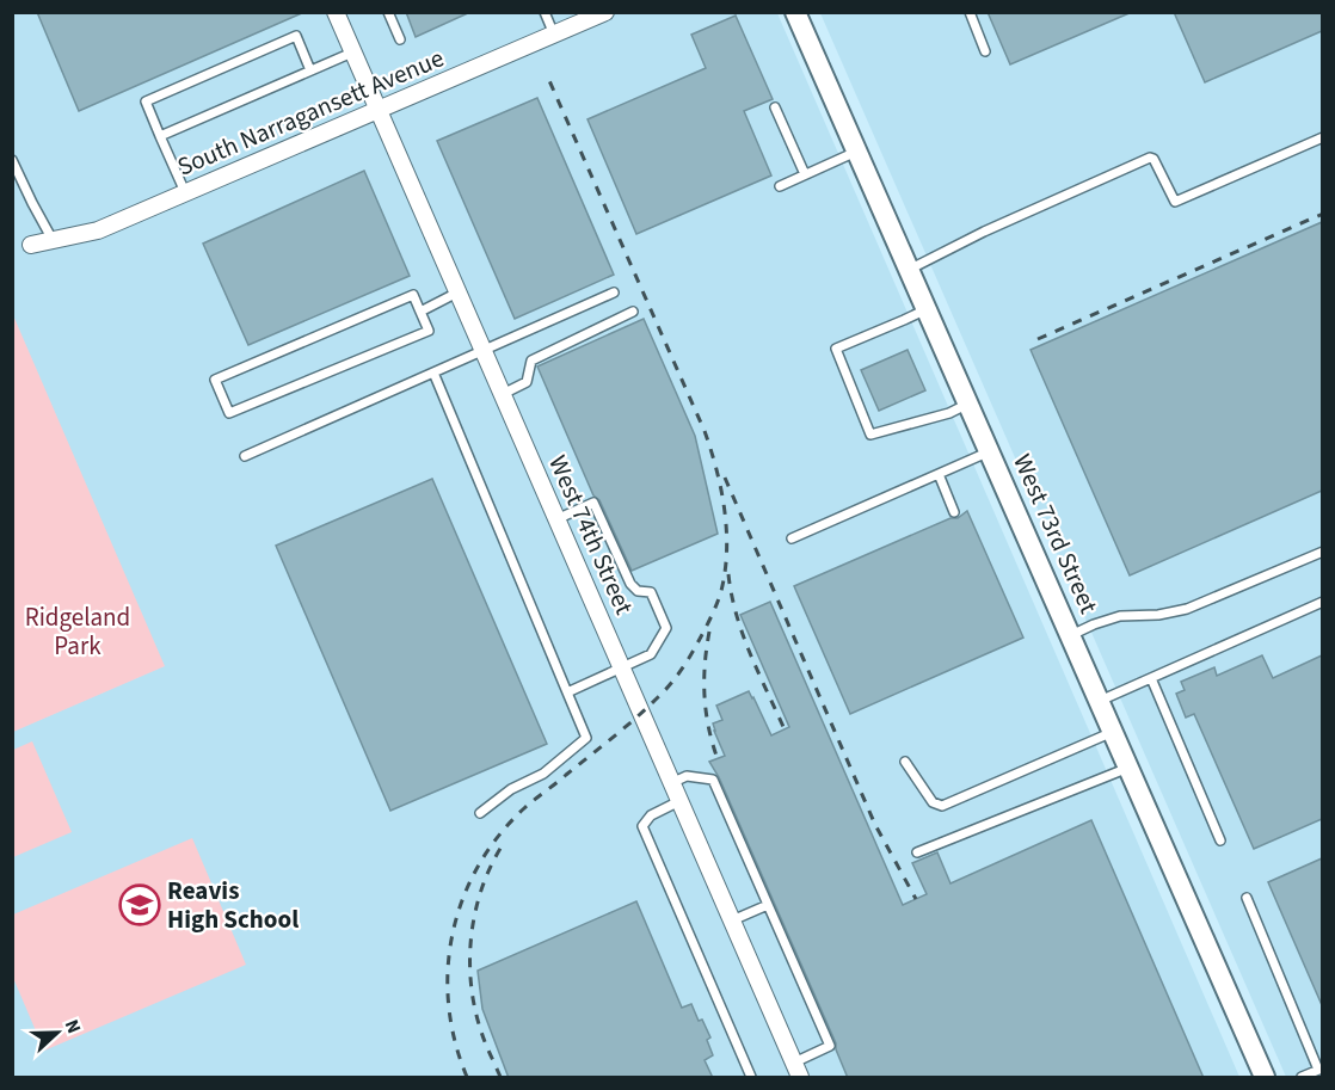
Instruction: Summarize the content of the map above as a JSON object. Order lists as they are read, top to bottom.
{
  "streets": {
    "street": ["South Narragansett Avenue", "West 73rd Street", "West 74th Street"]
  },
  "crossings": [
    ["South Narragansett Avenue", "West 74th Street"]
  ],
  "parks": ["Ridgeland Park"],
  "places": {
    "school or university": ["Reavis High School"]
  },
  "north": "right"
}
